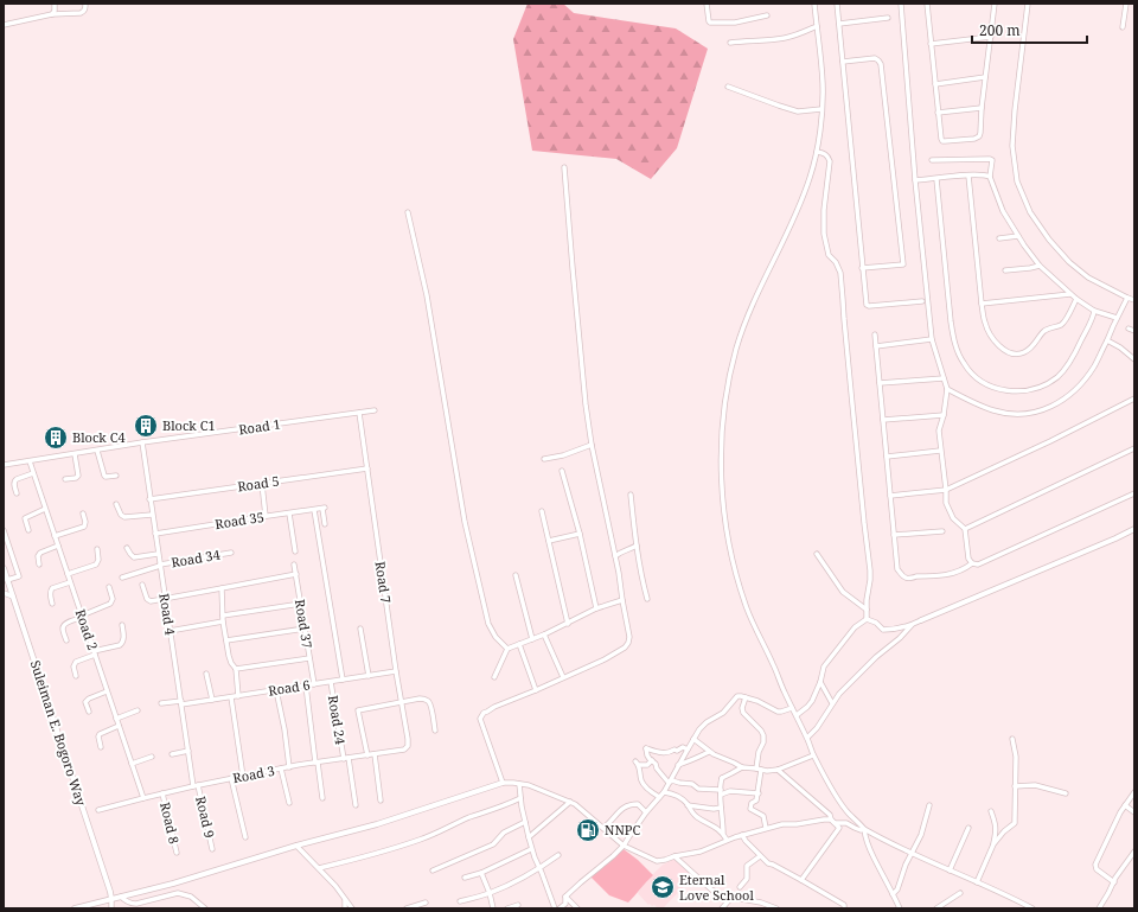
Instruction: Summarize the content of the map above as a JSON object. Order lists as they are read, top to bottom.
{
  "streets": {
    "main road": ["Suleiman E. Bogoro Way"],
    "street": [
      "Road 1",
      "Road 5",
      "Road 35",
      "Road 34",
      "Road 7",
      "Road 4",
      "Road 37",
      "Road 2",
      "Road 6",
      "Road 24",
      "Road 3",
      "Road 9",
      "Road 8"
    ]
  },
  "crossings": [
    ["Road 1", "Road 7"],
    ["Road 1", "Road 4"],
    ["Road 1", "Road 2"],
    ["Road 5", "Road 7"],
    ["Road 5", "Road 4"],
    ["Road 35", "Road 4"],
    ["Road 34", "Road 4"],
    ["Road 7", "Road 6"],
    ["Road 7", "Road 3"],
    ["Road 4", "Road 6"],
    ["Road 4", "Road 3"],
    ["Road 4", "Road 9"],
    ["Road 37", "Road 6"],
    ["Road 2", "Road 3"],
    ["Road 6", "Road 24"],
    ["Road 24", "Road 3"],
    ["Road 3", "Road 9"],
    ["Road 3", "Road 8"]
  ],
  "places": {
    "building": ["Block C1", "Block C4"],
    "fuel station": ["NNPC"],
    "school or university": ["Eternal Love School"]
  },
  "scale_bar": "200 m"
}
